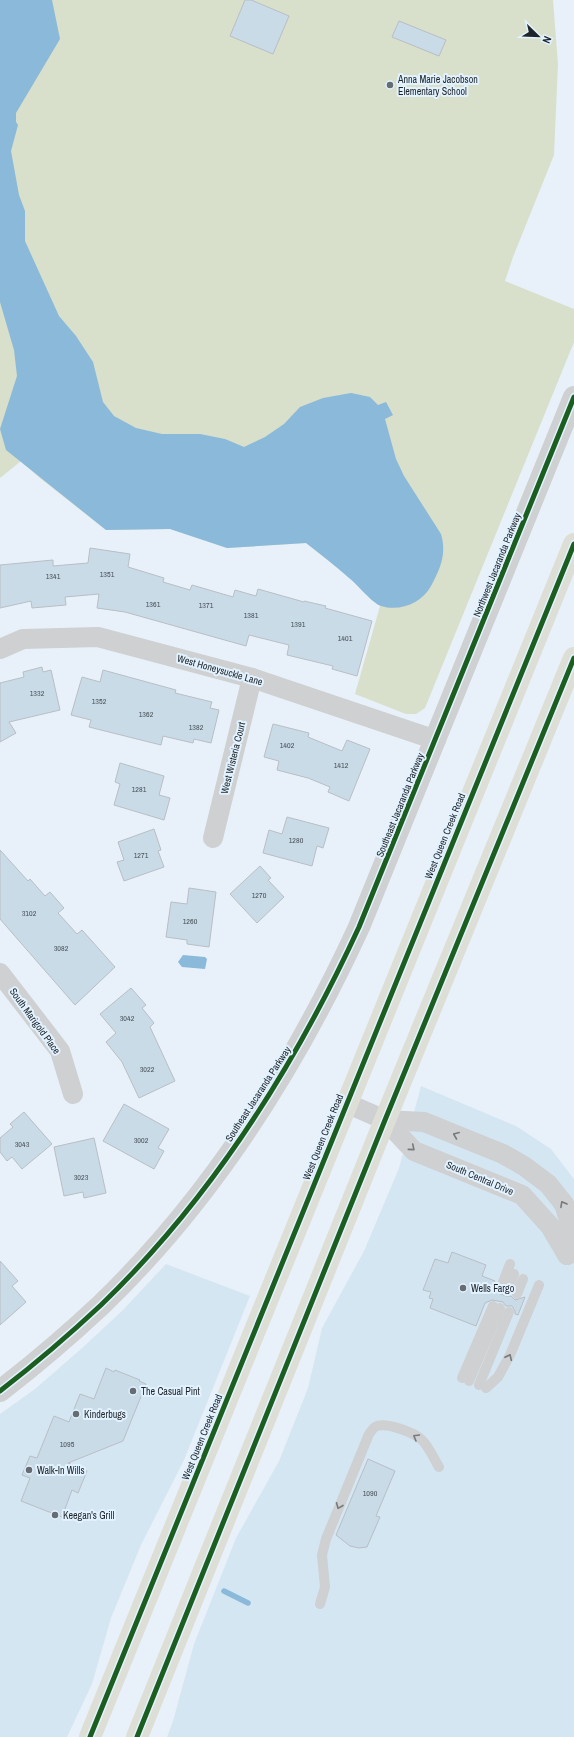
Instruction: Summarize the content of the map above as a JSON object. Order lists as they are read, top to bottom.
{
  "streets": {
    "main road": ["West Queen Creek Road"],
    "street": [
      "Northwest Jacaranda Parkway",
      "West Honeysuckle Lane",
      "West Wisteria Court",
      "Southeast Jacaranda Parkway",
      "South Marigold Place",
      "South Central Drive"
    ]
  },
  "crossings": [
    ["Northwest Jacaranda Parkway", "West Honeysuckle Lane"],
    ["Northwest Jacaranda Parkway", "Southeast Jacaranda Parkway"],
    ["West Honeysuckle Lane", "West Wisteria Court"],
    ["West Honeysuckle Lane", "Southeast Jacaranda Parkway"]
  ],
  "places": [
    "Anna Marie Jacobson Elementary School",
    "Wells Fargo",
    "The Casual Pint",
    "Kinderbugs",
    "Walk-In Wills",
    "Keegan's Grill"
  ],
  "house_numbers": [
    "1351",
    "1341",
    "1361",
    "1371",
    "1381",
    "1391",
    "1401",
    "1332",
    "1352",
    "1362",
    "1382",
    "1402",
    "1412",
    "1281",
    "1280",
    "1271",
    "1270",
    "3102",
    "1260",
    "3082",
    "3042",
    "3022",
    "3002",
    "3043",
    "3023",
    "1095",
    "1090"
  ],
  "north": "bottom right"
}
